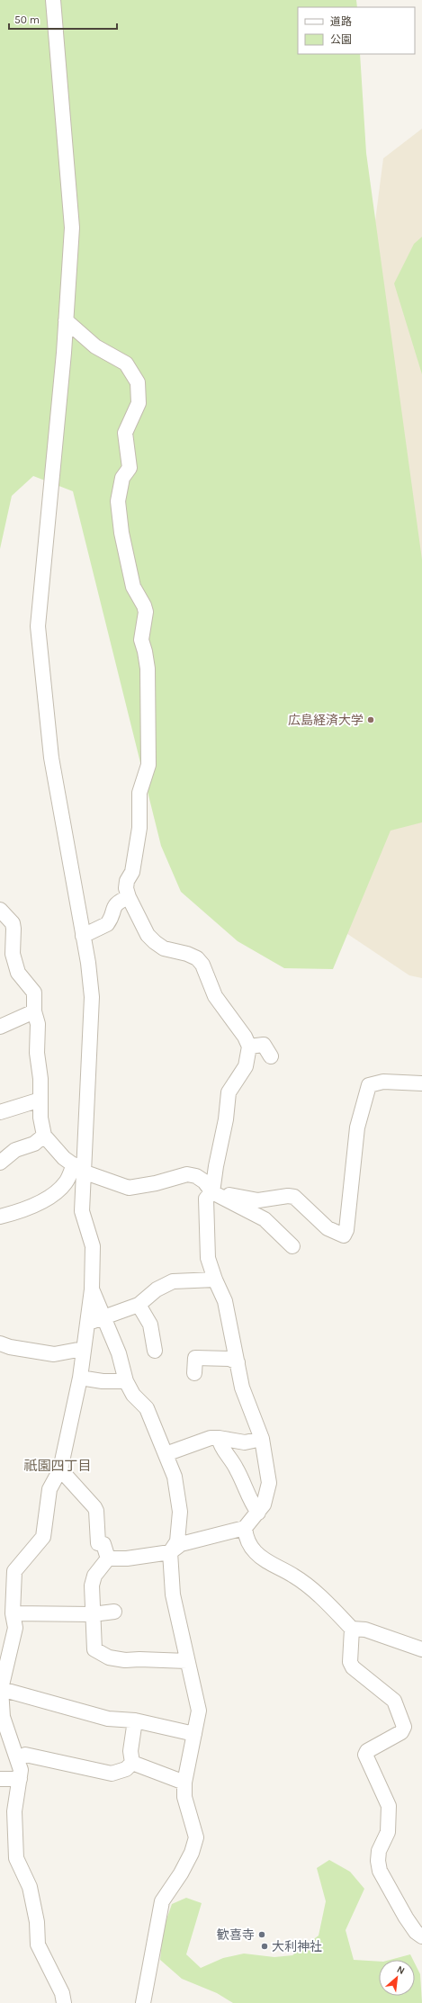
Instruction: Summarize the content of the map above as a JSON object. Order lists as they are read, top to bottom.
{
  "districts": ["祇園四丁目"],
  "places": ["広島経済大学", "歓喜寺", "大利神社"],
  "legend": ["道路", "公園"],
  "scale_bar": "50 m",
  "north": "top right"
}
